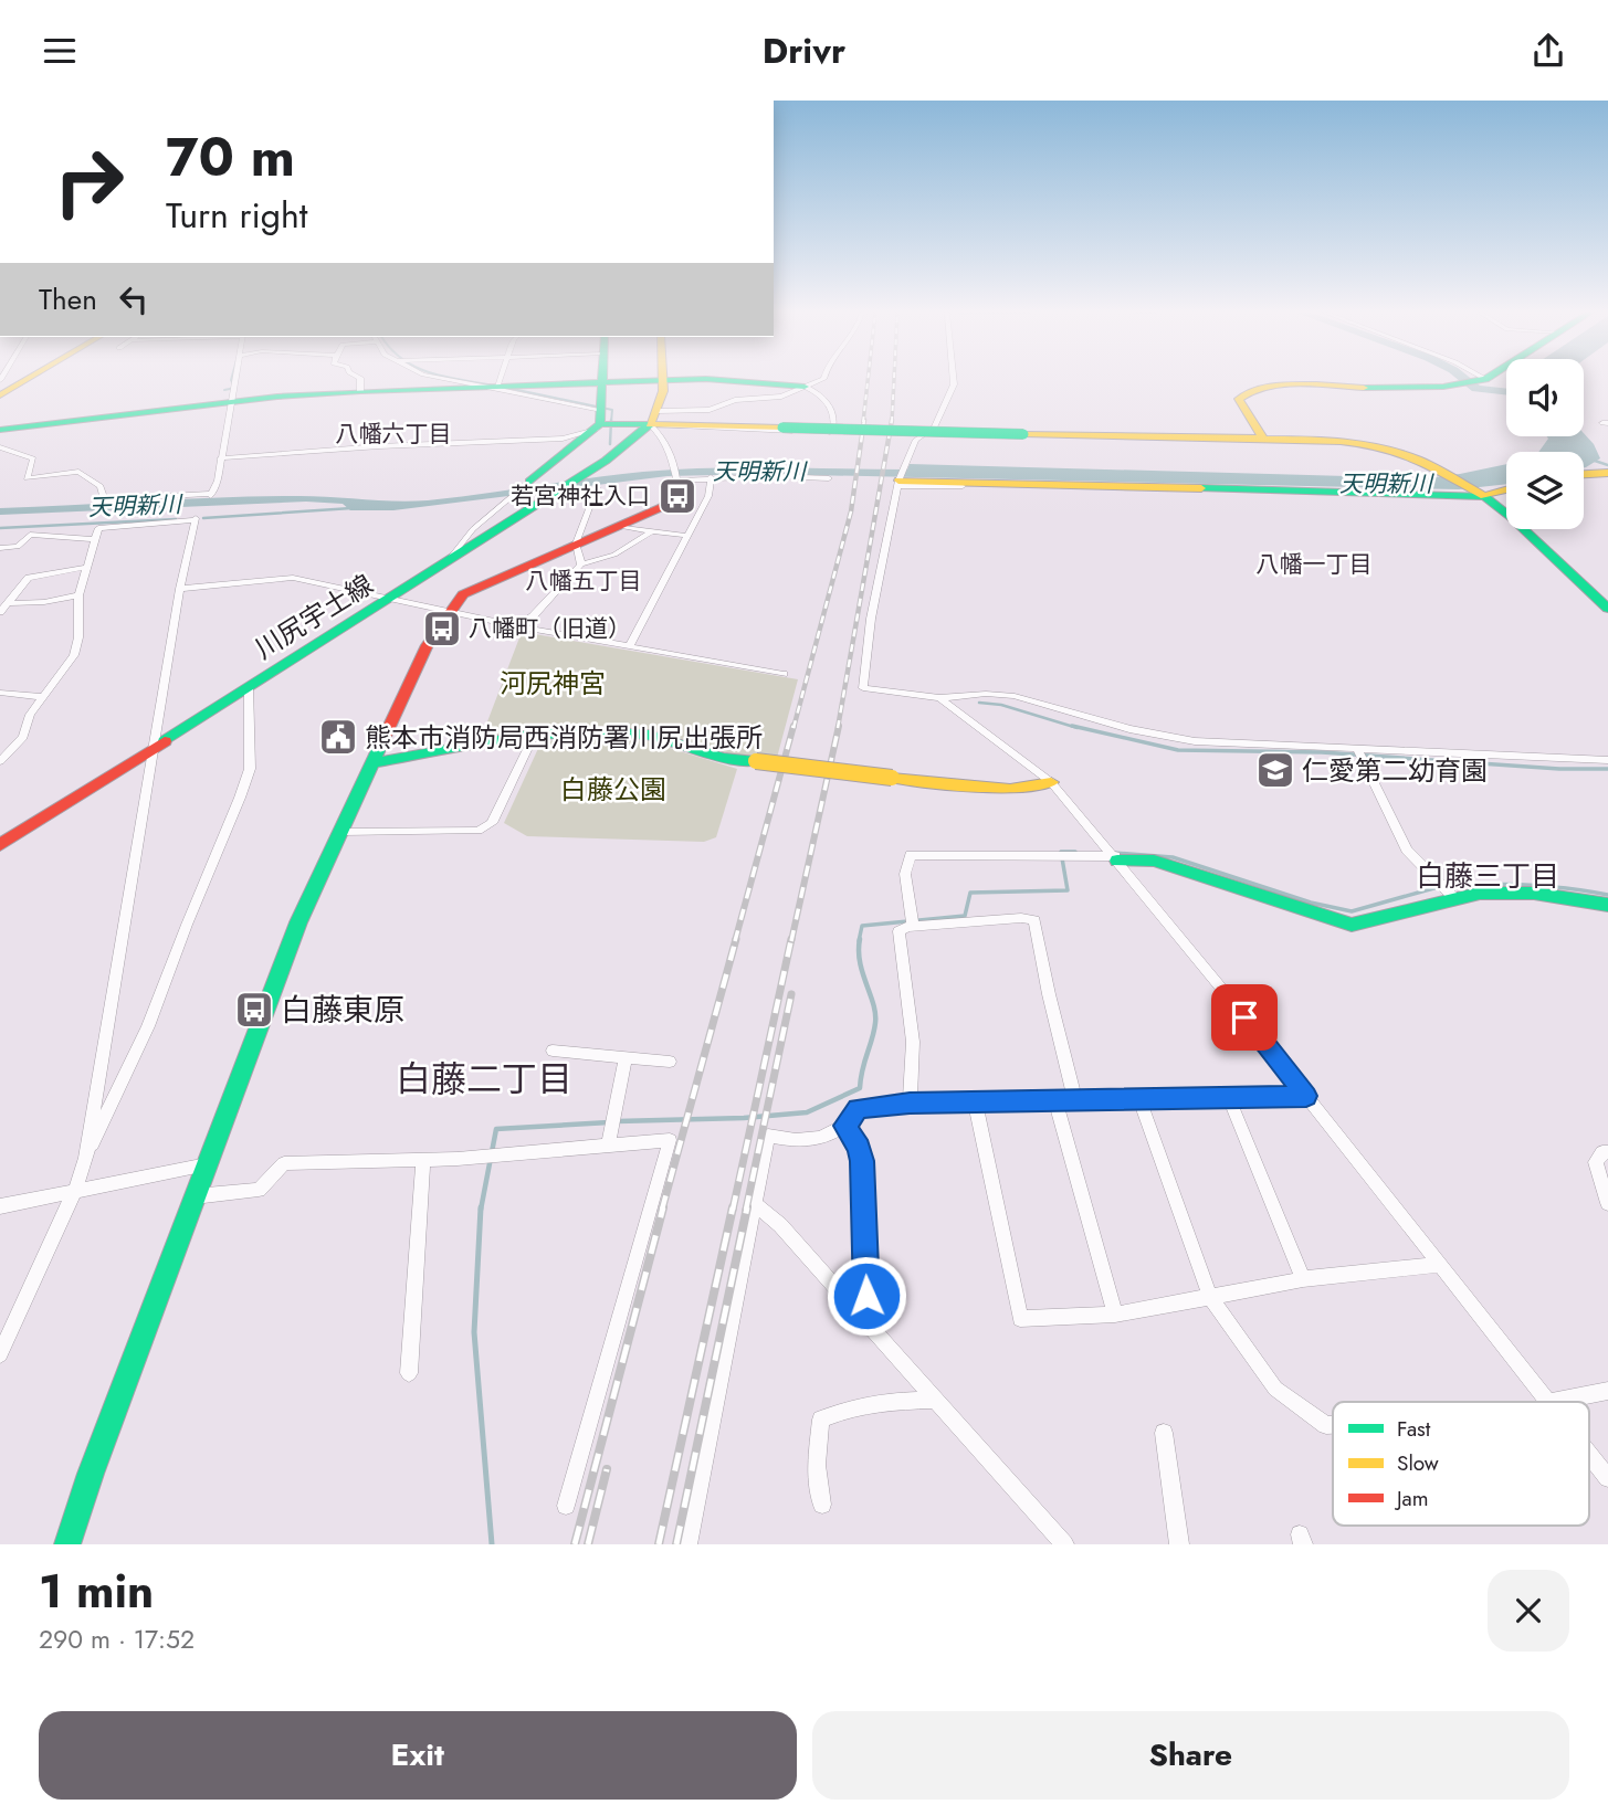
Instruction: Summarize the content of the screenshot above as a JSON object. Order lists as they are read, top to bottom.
{
  "streets": {
    "main road": ["川尻宇土線"]
  },
  "districts": [
    "八幡六丁目",
    "八幡一丁目",
    "八幡五丁目",
    "白藤三丁目",
    "白藤二丁目"
  ],
  "water": ["天明新川"],
  "parks": ["河尻神宮", "白藤公園"],
  "places": {
    "bus stop": ["若宮神社入口", "八幡町（旧道）", "白藤東原"],
    "public building": ["熊本市消防局西消防署川尻出張所"],
    "school or university": ["仁愛第二幼育園"]
  },
  "legend": ["Fast", "Slow", "Jam"],
  "page": {
    "header": "Drivr",
    "turn": ["70 m", "Turn right"],
    "then": "Then",
    "heading": ["1 min", "290 m · 17:52"],
    "buttons": ["Exit", "Share"]
  }
}
